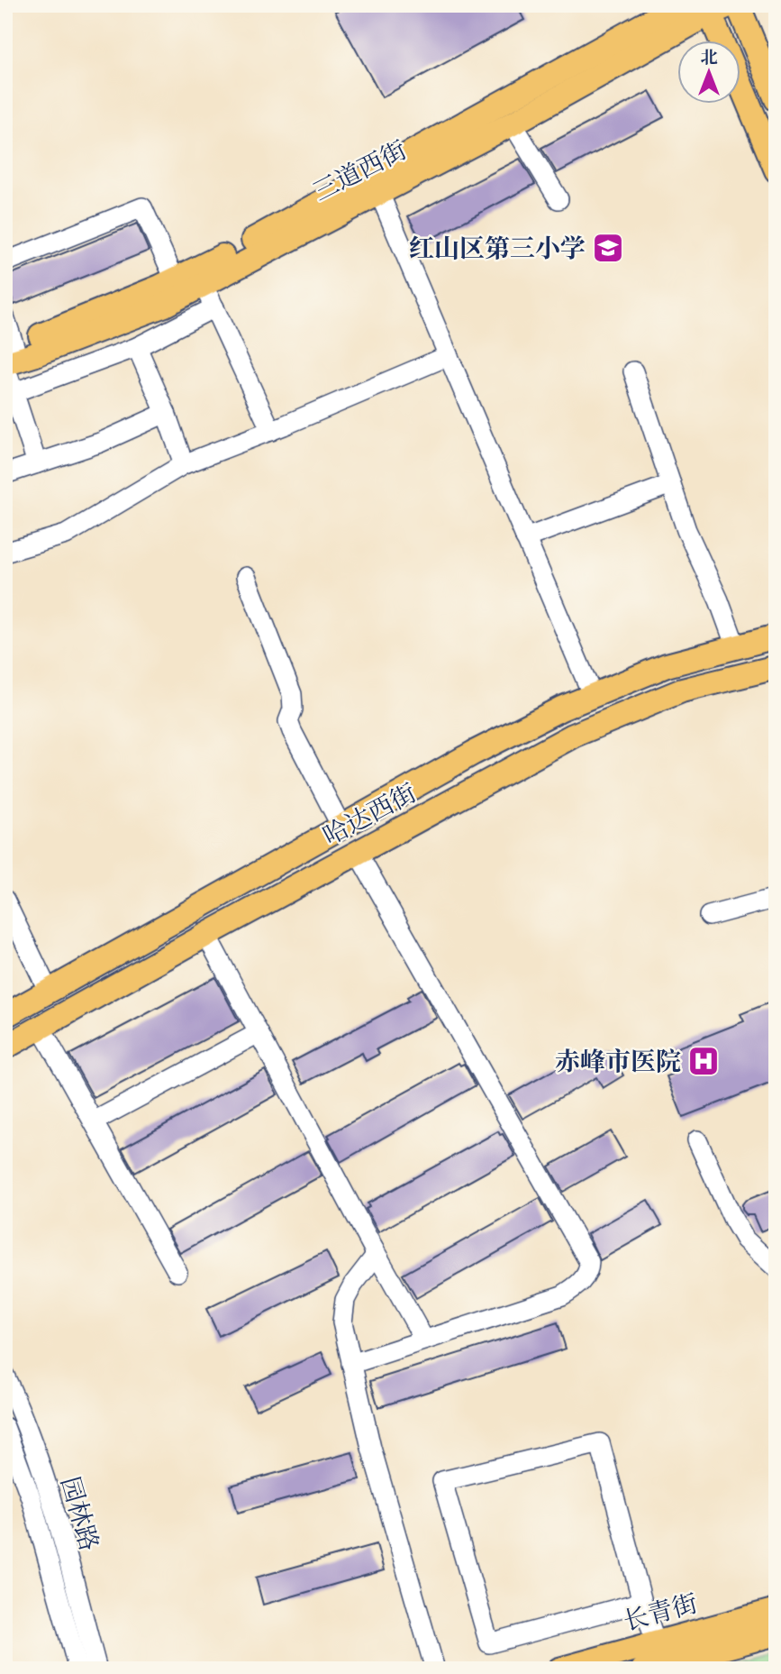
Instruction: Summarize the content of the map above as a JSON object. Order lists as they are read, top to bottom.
{
  "streets": {
    "main road": ["三道西街", "哈达西街", "长青街"],
    "street": ["园林路"]
  },
  "places": {
    "school or university": ["红山区第三小学"],
    "hospital": ["赤峰市医院"]
  },
  "north": "top"
}
